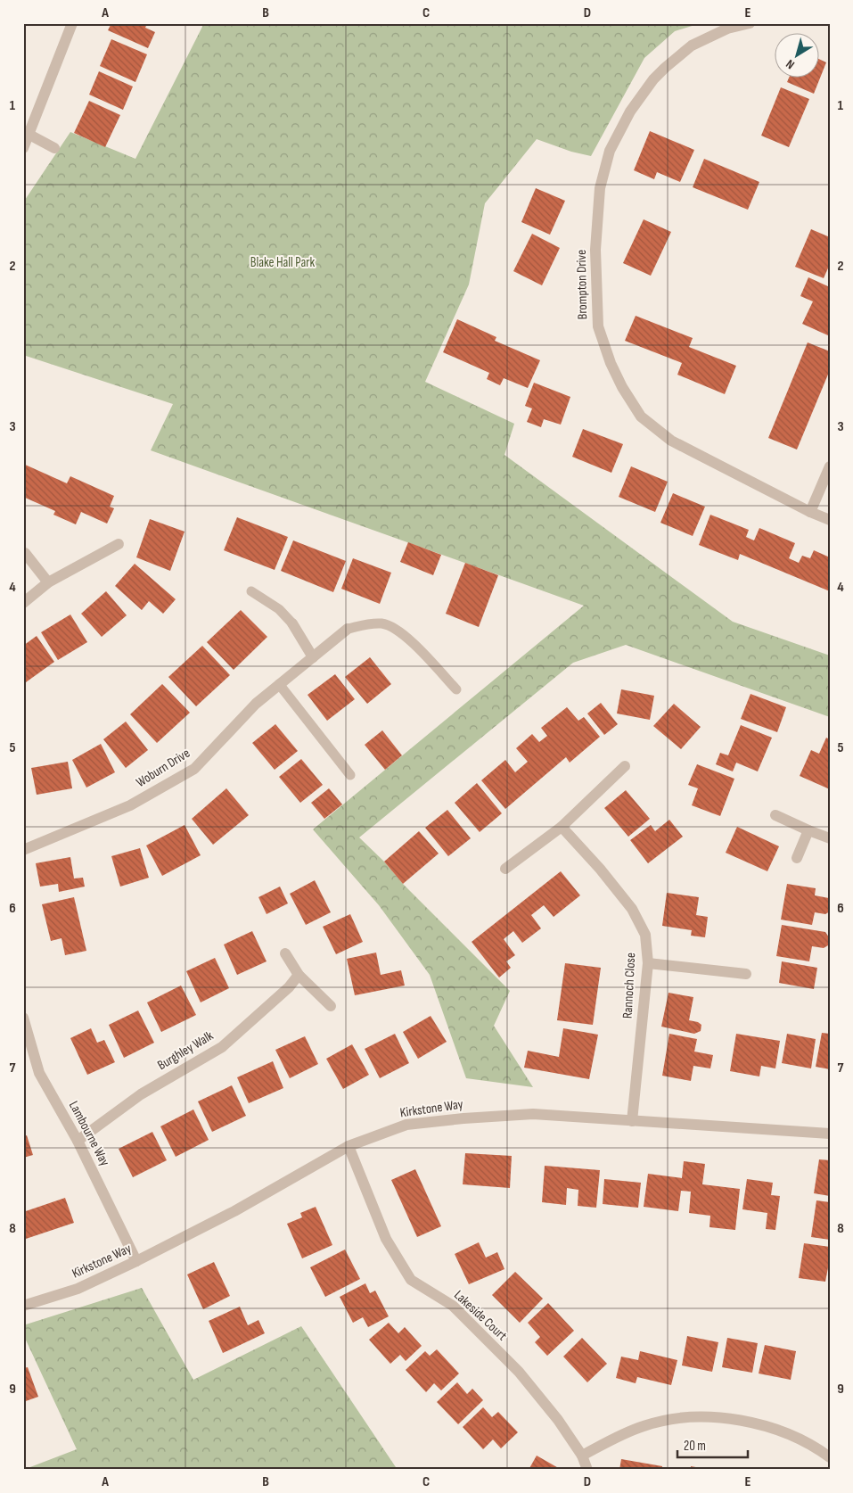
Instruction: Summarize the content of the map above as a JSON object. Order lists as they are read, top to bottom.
{
  "streets": {
    "street": [
      "Brompton Drive",
      "Woburn Drive",
      "Rannoch Close",
      "Burghley Walk",
      "Kirkstone Way",
      "Lambourne Way",
      "Lakeside Court"
    ]
  },
  "crossings": [
    ["Rannoch Close", "Kirkstone Way"],
    ["Burghley Walk", "Lambourne Way"],
    ["Kirkstone Way", "Lambourne Way"],
    ["Kirkstone Way", "Lakeside Court"]
  ],
  "parks": ["Blake Hall Park"],
  "scale_bar": "20 m",
  "north": "bottom left",
  "grid": {
    "columns": [
      "A",
      "B",
      "C",
      "D",
      "E"
    ],
    "rows": [
      "1",
      "2",
      "3",
      "4",
      "5",
      "6",
      "7",
      "8",
      "9"
    ]
  }
}
